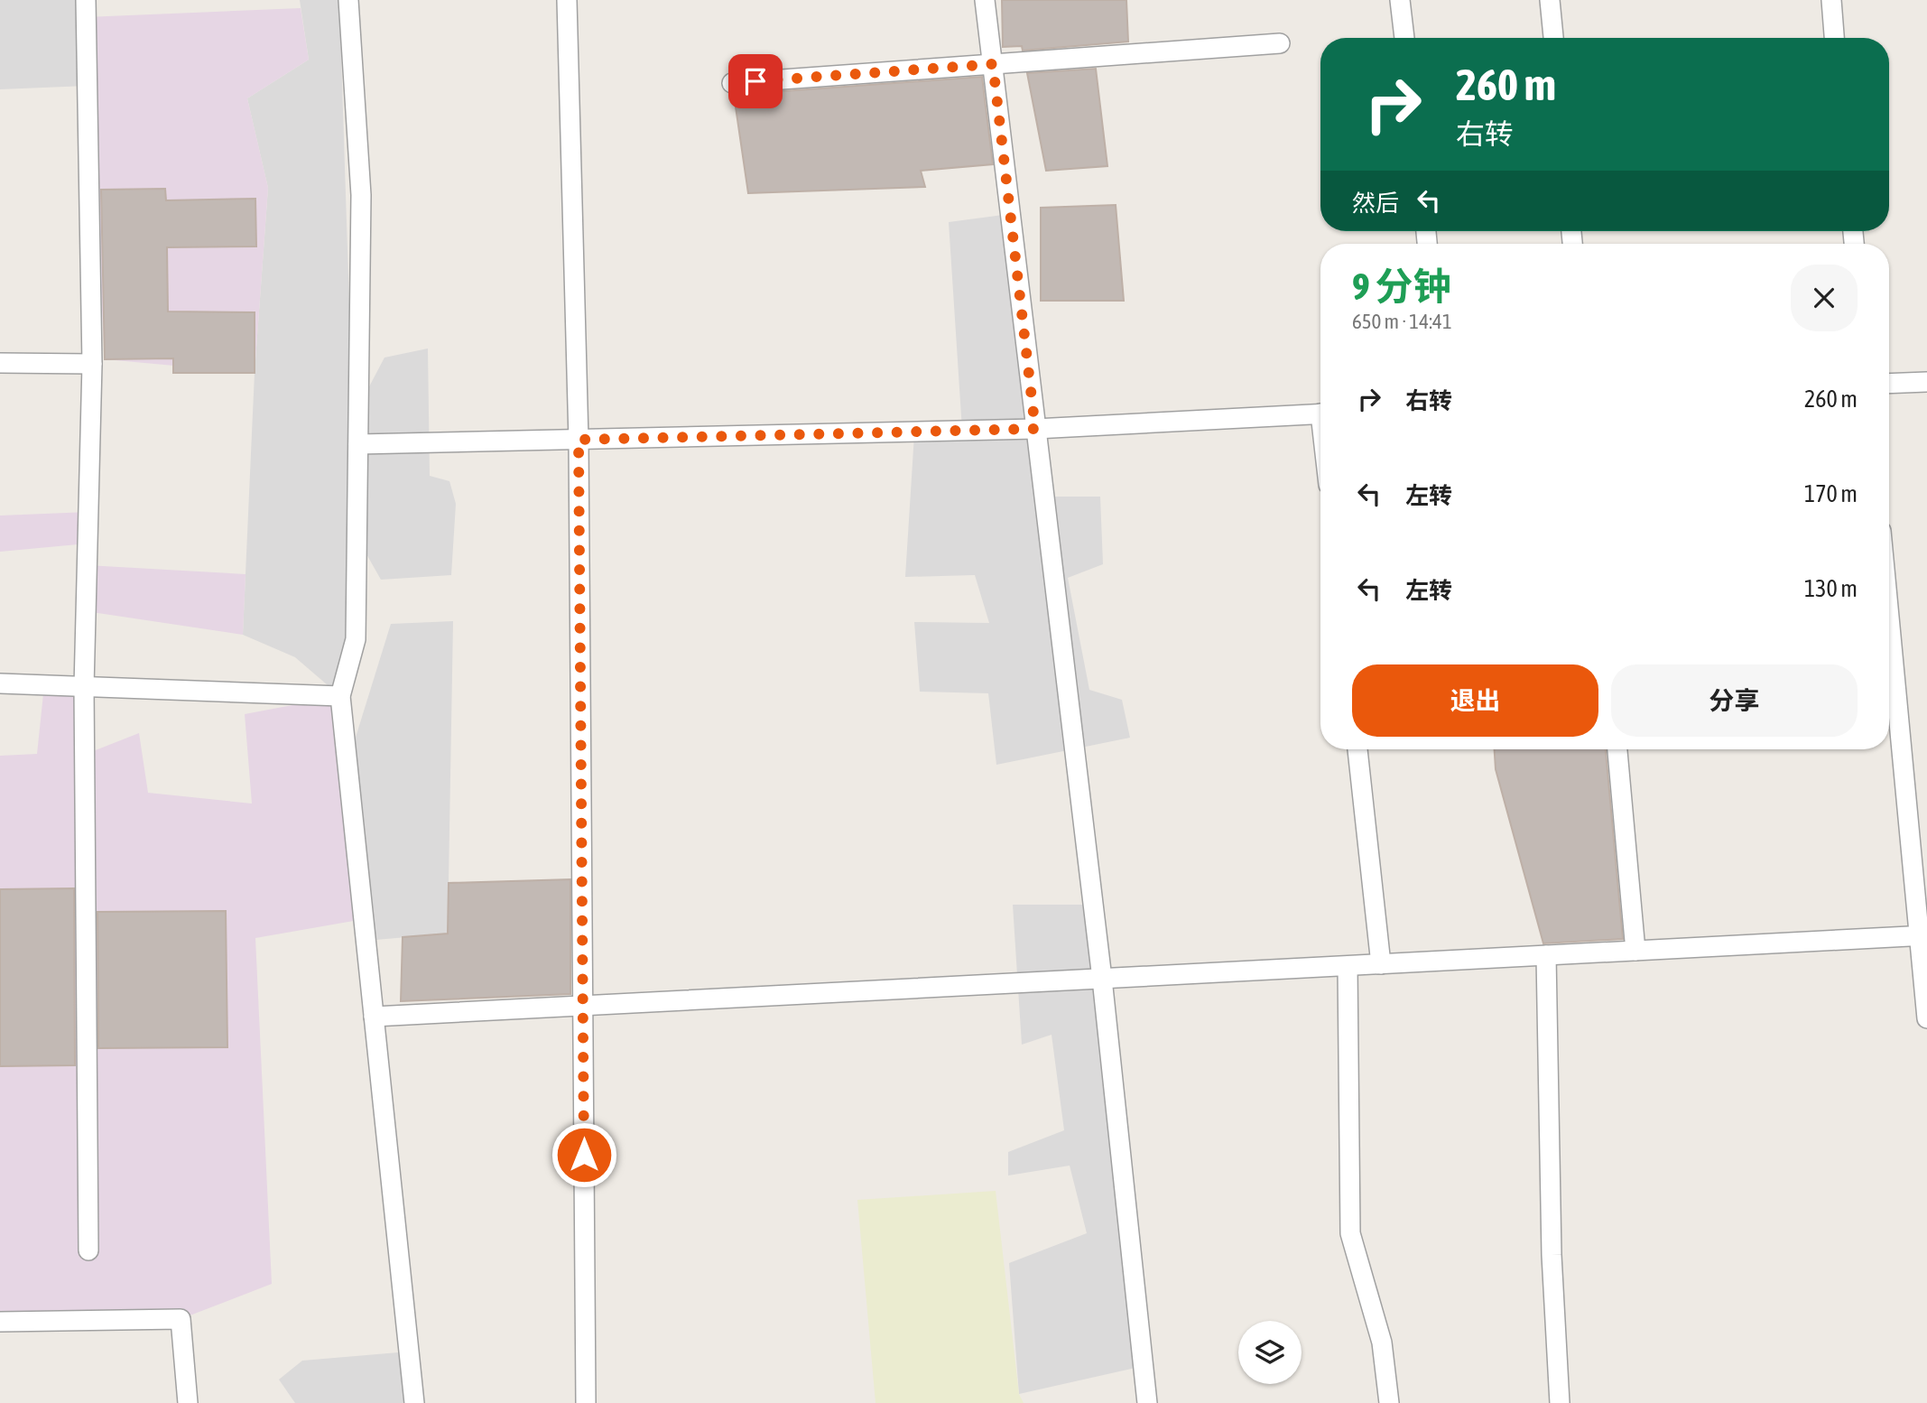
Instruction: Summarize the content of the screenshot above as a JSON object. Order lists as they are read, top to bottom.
{
  "page": {
    "turn": ["260 m", "右转"],
    "then": "然后",
    "heading": ["9 分钟", "650 m · 14:41"],
    "list": [
      {
        "name": "右转",
        "value": "260 m"
      },
      {
        "name": "左转",
        "value": "170 m"
      },
      {
        "name": "左转",
        "value": "130 m"
      }
    ],
    "buttons": ["退出", "分享"]
  }
}
